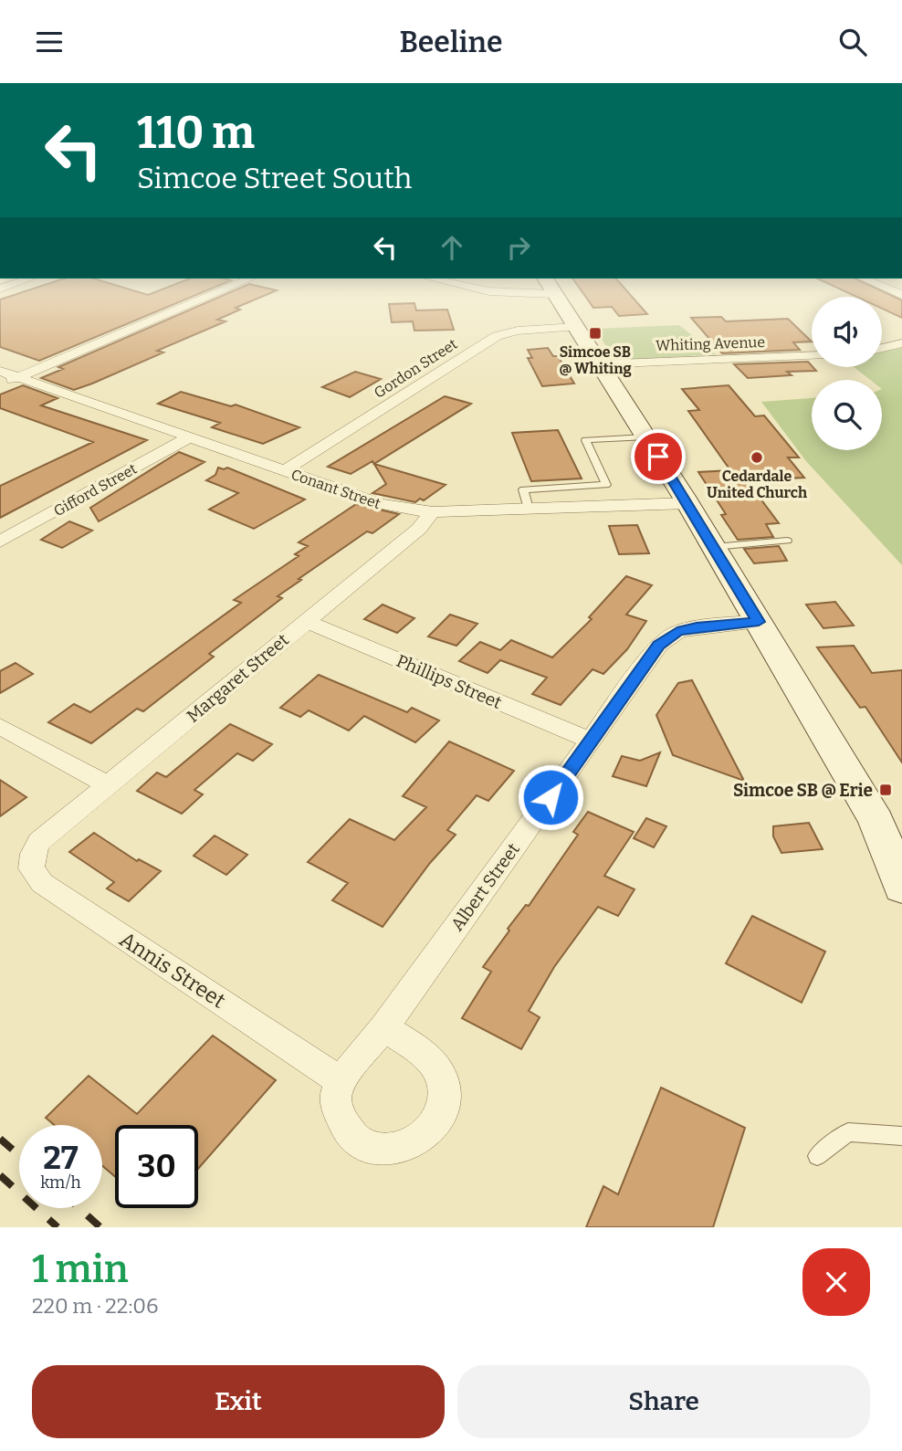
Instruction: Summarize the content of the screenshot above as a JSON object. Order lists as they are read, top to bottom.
{
  "streets": {
    "street": [
      "Whiting Avenue",
      "Gordon Street",
      "Conant Street",
      "Gifford Street",
      "Margaret Street",
      "Phillips Street",
      "Albert Street",
      "Annis Street"
    ]
  },
  "crossings": [
    ["Gordon Street", "Conant Street"],
    ["Conant Street", "Gifford Street"],
    ["Conant Street", "Margaret Street"],
    ["Margaret Street", "Phillips Street"],
    ["Margaret Street", "Annis Street"],
    ["Phillips Street", "Albert Street"],
    ["Albert Street", "Annis Street"]
  ],
  "places": {
    "transit": ["Simcoe SB @ Whiting", "Simcoe SB @ Erie"],
    "other": ["Cedardale United Church"]
  },
  "page": {
    "header": "Beeline",
    "turn": ["110 m", "Simcoe Street South"],
    "speed": "27 km/h",
    "limit": "30",
    "heading": ["1 min", "220 m · 22:06"],
    "buttons": ["Exit", "Share"]
  }
}
